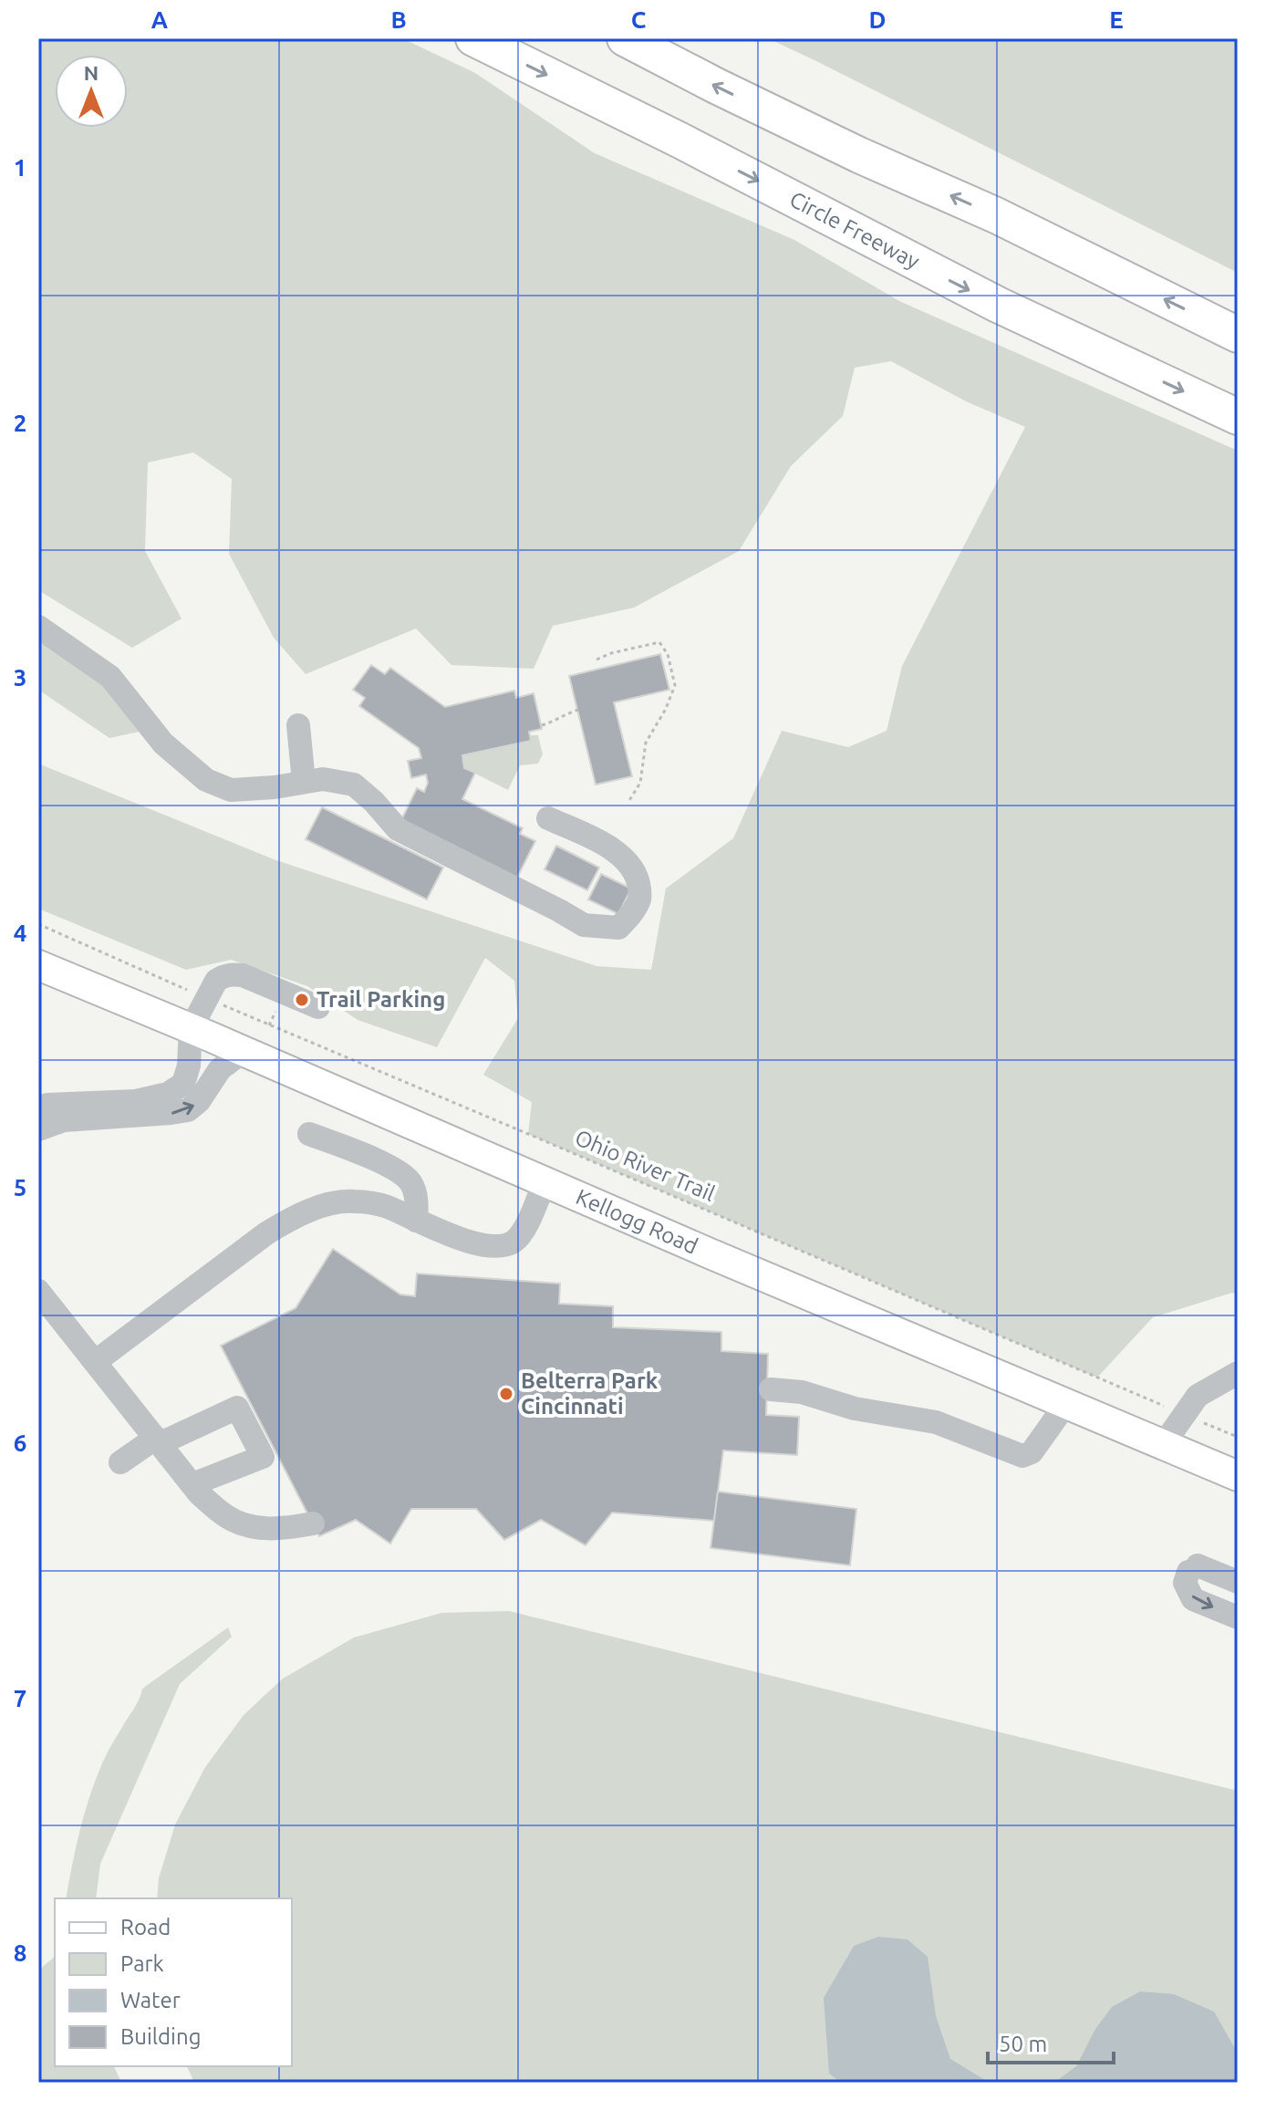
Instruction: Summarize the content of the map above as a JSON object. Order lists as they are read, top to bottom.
{
  "streets": {
    "highway": ["Circle Freeway"],
    "main road": ["Kellogg Road"],
    "path": ["Ohio River Trail"]
  },
  "places": ["Trail Parking", "Belterra Park Cincinnati"],
  "legend": [
    "Road",
    "Park",
    "Water",
    "Building"
  ],
  "scale_bar": "50 m",
  "north": "top",
  "grid": {
    "columns": [
      "A",
      "B",
      "C",
      "D",
      "E"
    ],
    "rows": [
      "1",
      "2",
      "3",
      "4",
      "5",
      "6",
      "7",
      "8"
    ]
  }
}
